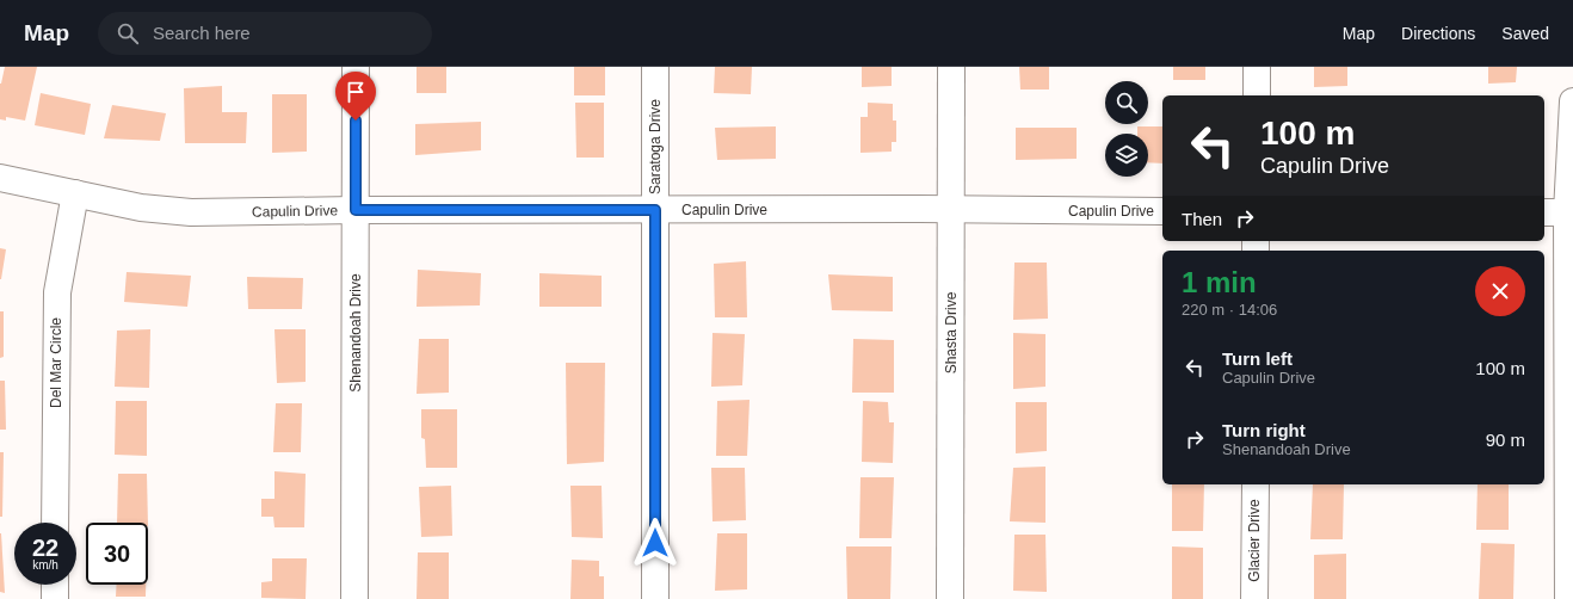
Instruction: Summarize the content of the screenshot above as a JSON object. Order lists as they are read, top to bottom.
{
  "streets": {
    "street": [
      "Saratoga Drive",
      "Capulin Drive",
      "Shenandoah Drive",
      "Shasta Drive",
      "Del Mar Circle",
      "Glacier Drive"
    ]
  },
  "crossings": [
    ["Saratoga Drive", "Capulin Drive"],
    ["Capulin Drive", "Shenandoah Drive"],
    ["Capulin Drive", "Shasta Drive"],
    ["Capulin Drive", "Del Mar Circle"]
  ],
  "page": {
    "header": "Map",
    "search": "Search here",
    "nav": ["Map", "Directions", "Saved"],
    "turn": ["100 m", "Capulin Drive"],
    "then": "Then",
    "heading": ["1 min", "220 m · 14:06"],
    "list": [
      {
        "name": "Turn left",
        "note": "Capulin Drive",
        "value": "100 m"
      },
      {
        "name": "Turn right",
        "note": "Shenandoah Drive",
        "value": "90 m"
      }
    ],
    "speed": "22 km/h",
    "limit": "30"
  }
}
